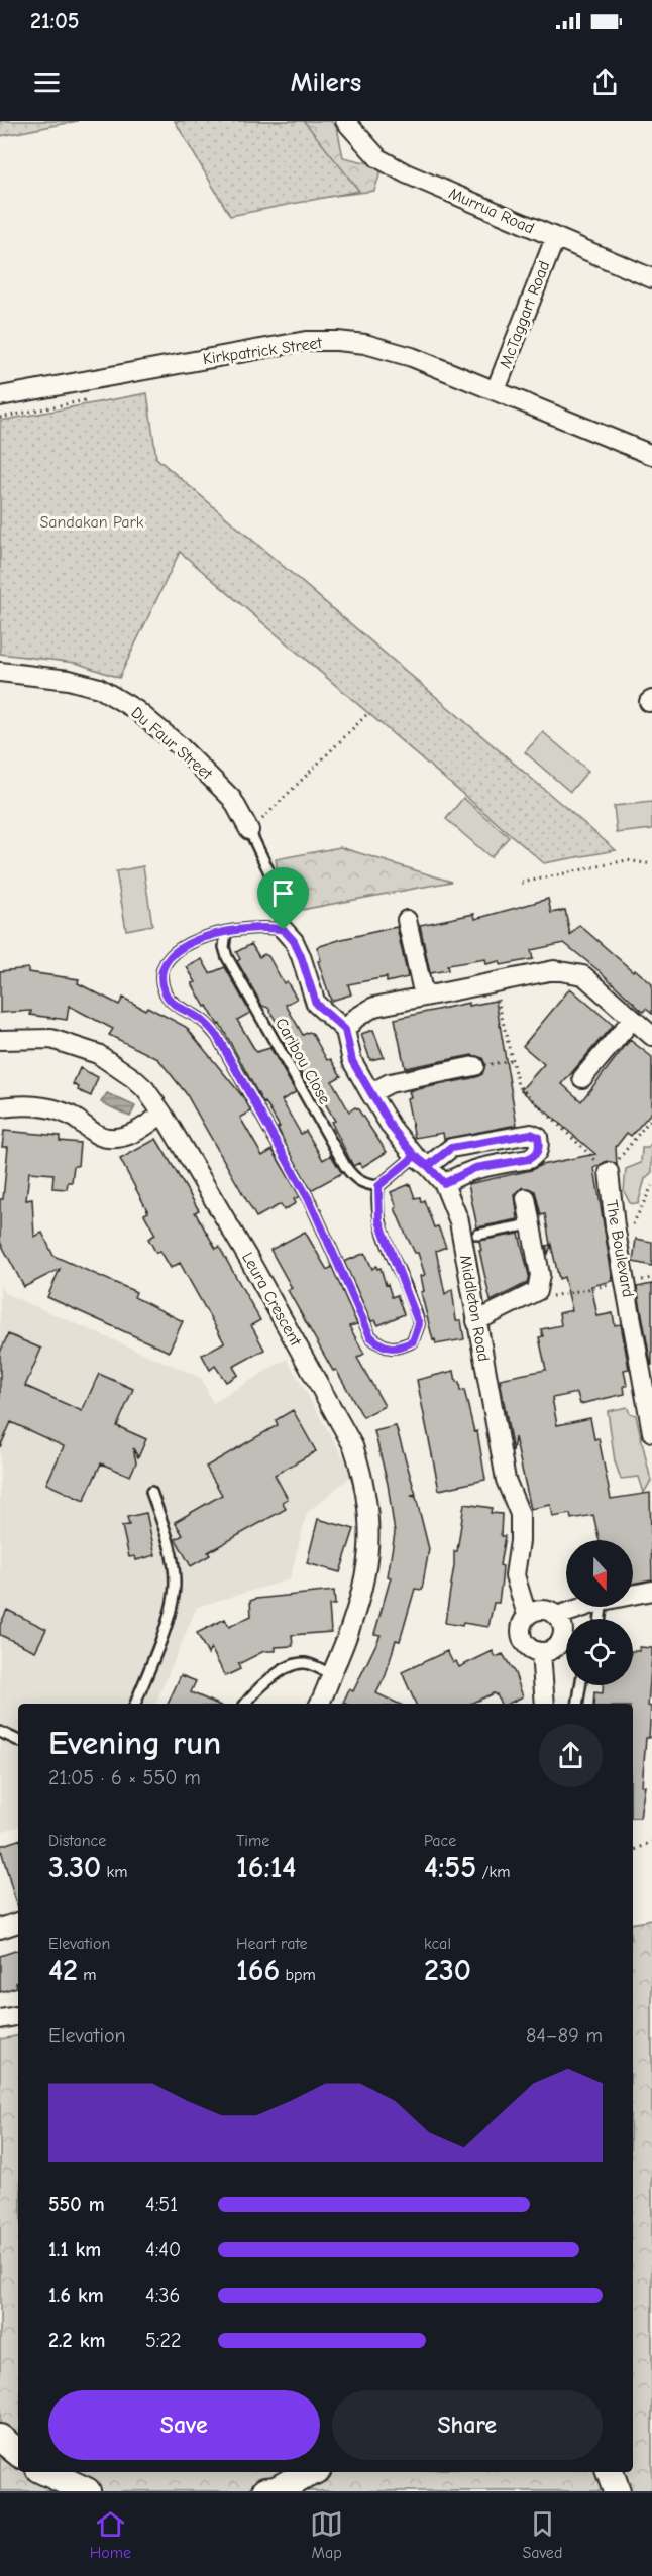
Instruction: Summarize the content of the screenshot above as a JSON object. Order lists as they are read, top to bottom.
{
  "streets": {
    "street": [
      "Murrua Road",
      "McTaggart Road",
      "Kirkpatrick Street",
      "Du Faur Street",
      "The Boulevard",
      "Leura Crescent",
      "Middleton Road"
    ],
    "lane": ["Caribou Close"]
  },
  "crossings": [
    ["Murrua Road", "McTaggart Road"],
    ["McTaggart Road", "Kirkpatrick Street"]
  ],
  "parks": ["Sandakan Park"],
  "north": "bottom",
  "page": {
    "status": "21:05",
    "header": "Milers",
    "heading": ["Evening run", "21:05 · 6 × 550 m"],
    "stats": [
      ["Distance", "3.30 km"],
      ["Time", "16:14"],
      ["Pace", "4:55 /km"],
      ["Elevation", "42 m"],
      ["Heart rate", "166 bpm"],
      ["kcal", "230"]
    ],
    "chart": ["Elevation", "84–89 m"],
    "list": [
      {
        "name": "550 m",
        "note": "4:51"
      },
      {
        "name": "1.1 km",
        "note": "4:40"
      },
      {
        "name": "1.6 km",
        "note": "4:36"
      },
      {
        "name": "2.2 km",
        "note": "5:22"
      }
    ],
    "buttons": ["Save", "Share"],
    "tabs": ["Home", "Map", "Saved"]
  }
}
